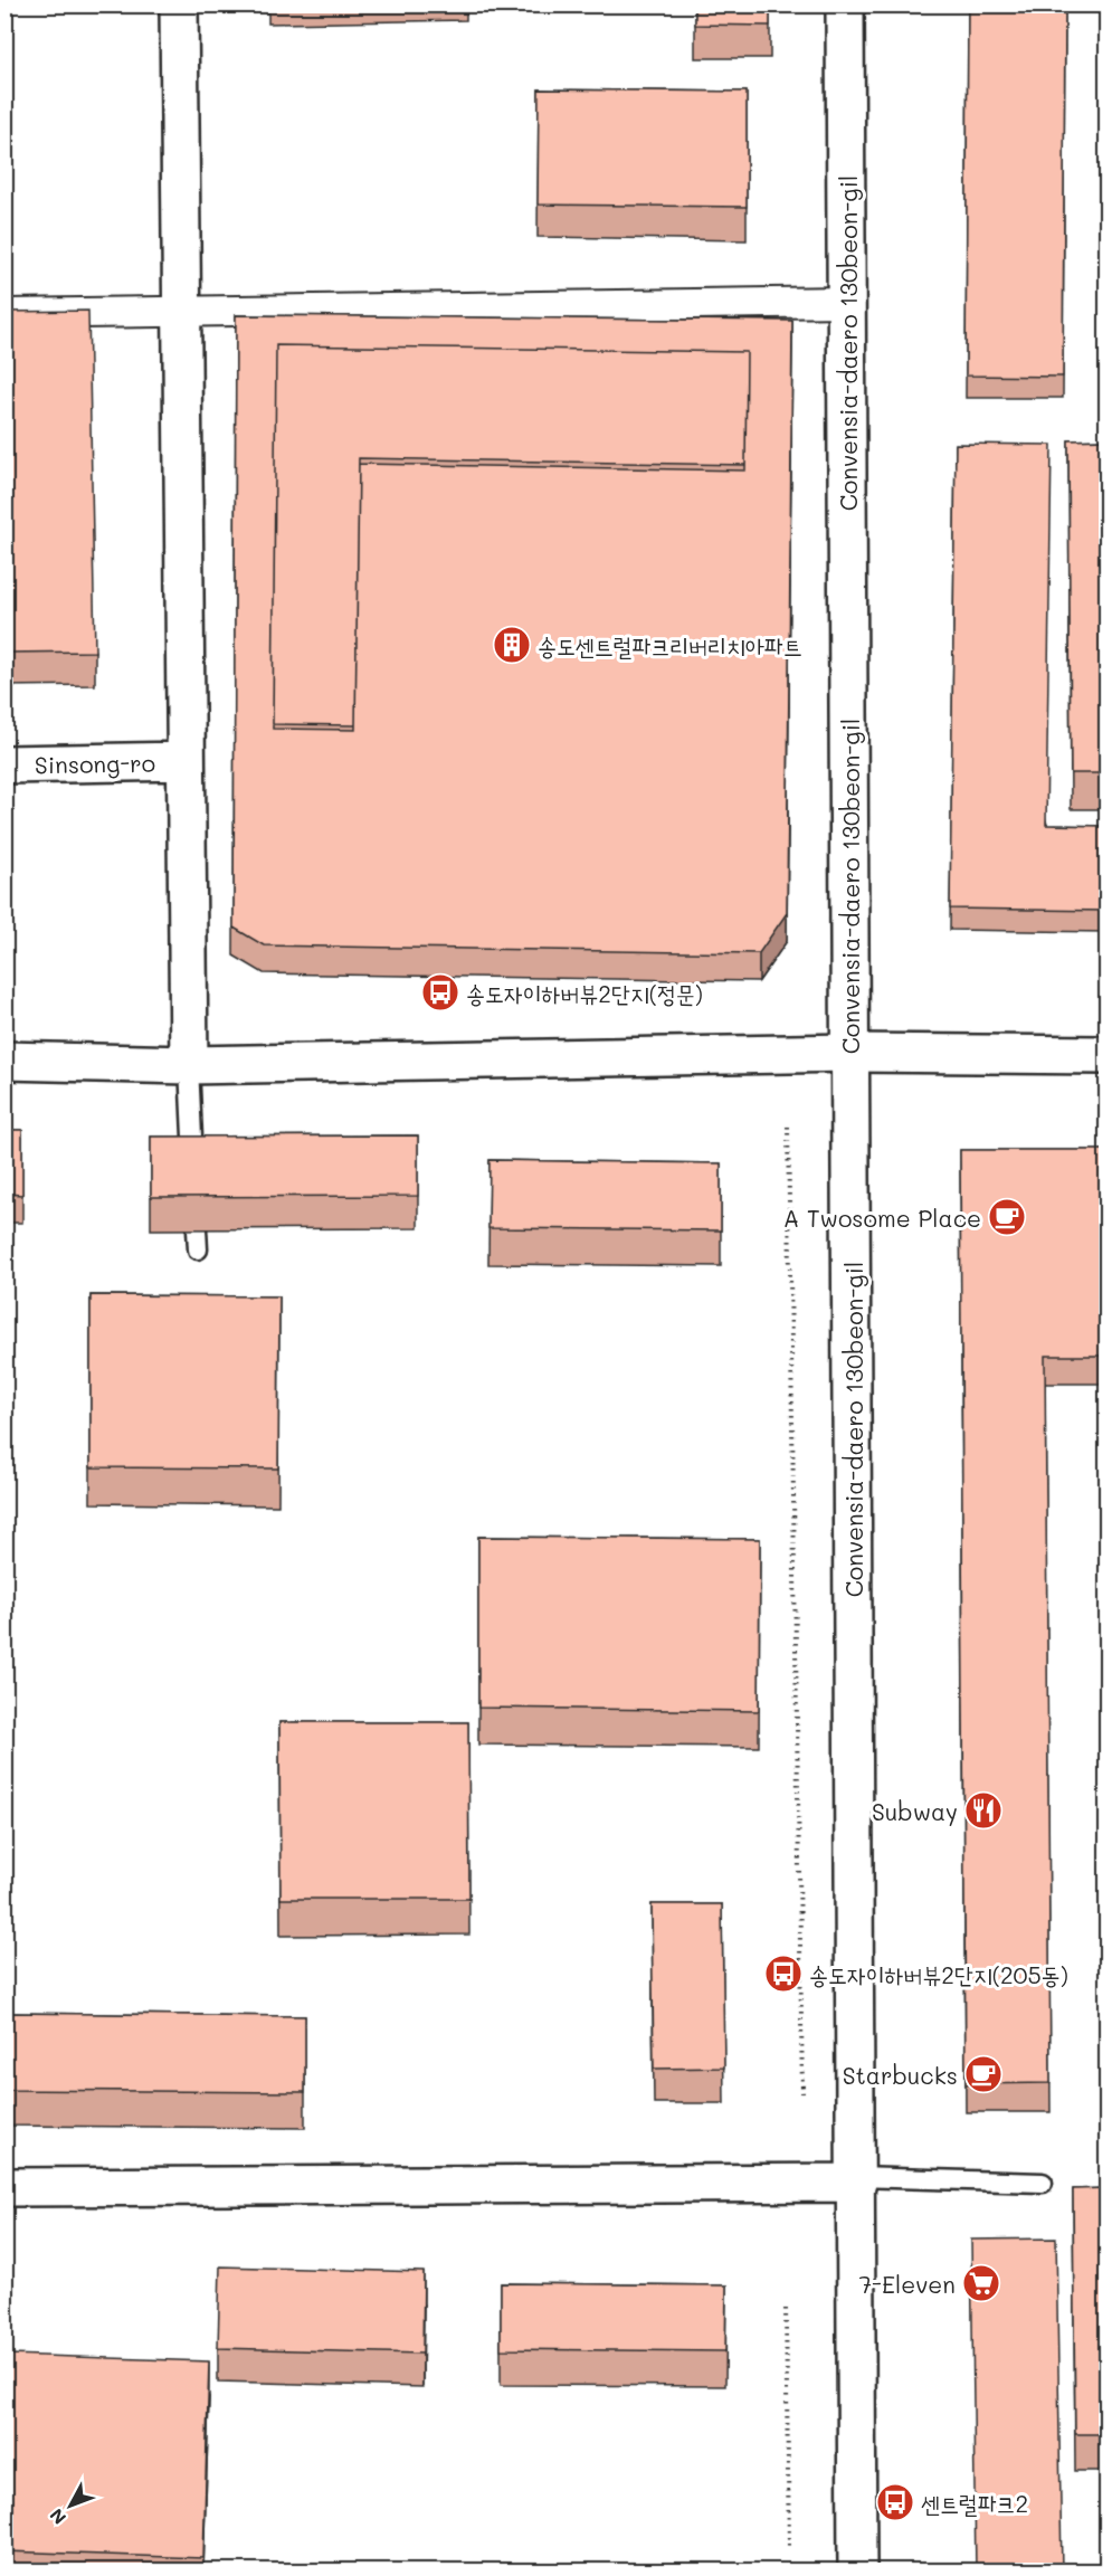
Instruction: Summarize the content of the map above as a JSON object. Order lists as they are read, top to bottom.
{
  "streets": {
    "street": ["Convensia-daero 130beon-gil", "Sinsong-ro"]
  },
  "places": {
    "building": ["송도센트럴파크리버리치아파트"],
    "bus stop": ["송도자이하버뷰2단지(정문)", "송도자이하버뷰2단지(205동)", "센트럴파크2"],
    "cafe": ["A Twosome Place", "Starbucks"],
    "restaurant": ["Subway"],
    "supermarket": ["7-Eleven"]
  },
  "north": "bottom left"
}
